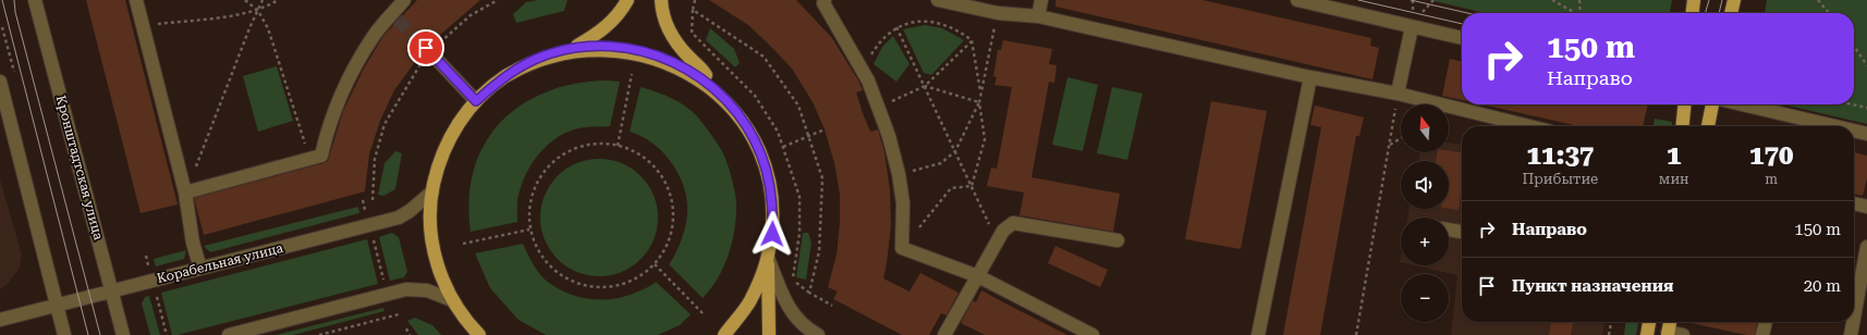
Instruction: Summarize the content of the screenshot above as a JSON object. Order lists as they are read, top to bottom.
{
  "streets": {
    "street": ["Кронштадтская улица", "Корабельная улица"]
  },
  "crossings": [
    ["Кронштадтская улица", "Корабельная улица"]
  ],
  "north": "top",
  "page": {
    "turn": ["150 m", "Направо"],
    "map_buttons": ["+", "−"],
    "eta": [
      "11:37",
      "Прибытие",
      "1",
      "мин",
      "170",
      "m"
    ],
    "list": [
      {
        "name": "Направо",
        "value": "150 m"
      },
      {
        "name": "Пункт назначения",
        "value": "20 m"
      }
    ]
  }
}
